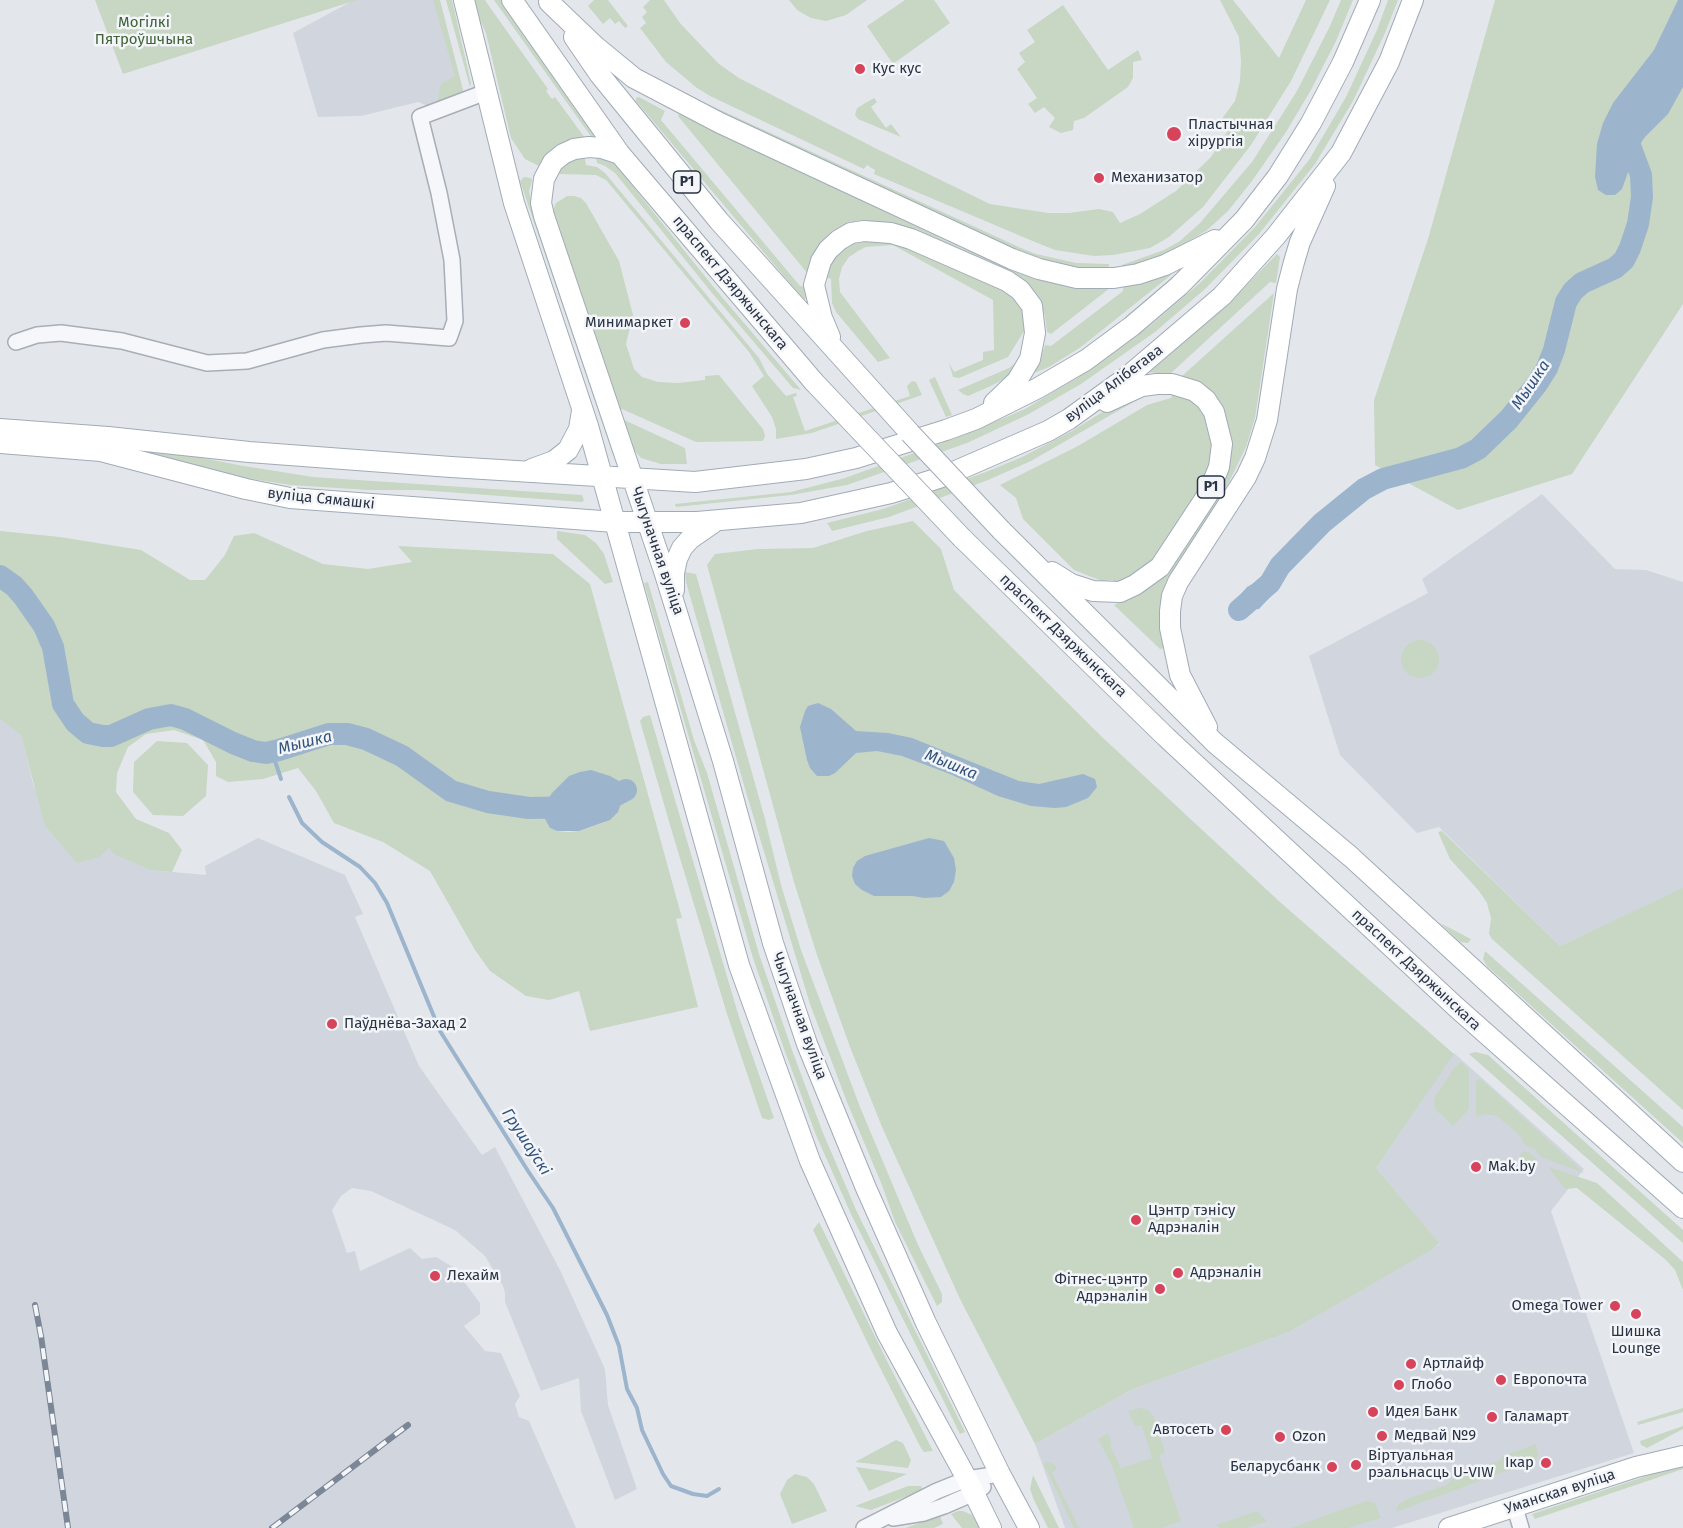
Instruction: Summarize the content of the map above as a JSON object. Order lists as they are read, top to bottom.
{
  "streets": {
    "main road": [
      "Р1",
      "праспект Дзяржынскага",
      "вуліца Алібегава",
      "вуліца Сямашкі",
      "Чыгуначная вуліца",
      "Уманская вуліца"
    ]
  },
  "crossings": [
    ["Р1", "праспект Дзяржынскага"],
    ["Р1", "вуліца Алібегава"],
    ["праспект Дзяржынскага", "Чыгуначная вуліца"],
    ["вуліца Алібегава", "вуліца Сямашкі"],
    ["вуліца Алібегава", "Чыгуначная вуліца"],
    ["вуліца Сямашкі", "Чыгуначная вуліца"]
  ],
  "water": ["Мышка", "Грушаўскі"],
  "parks": ["Могілкі Пятроўшчына"],
  "places": [
    "Кус кус",
    "Пластычная хірургія",
    "Механизатор",
    "Минимаркет",
    "Паўднёва-Захад 2",
    "Mak.by",
    "Цэнтр тэнісу Адрэналін",
    "Адрэналін",
    "Лехайм",
    "Фітнес-цэнтр Адрэналін",
    "Omega Tower",
    "Шишка Lounge",
    "Артлайф",
    "Европочта",
    "Глобо",
    "Идея Банк",
    "Галамарт",
    "Автосеть",
    "Медвай №9",
    "Ozon",
    "Ікар",
    "Віртуальная рэальнасць U-VIW",
    "Беларусбанк"
  ]
}
